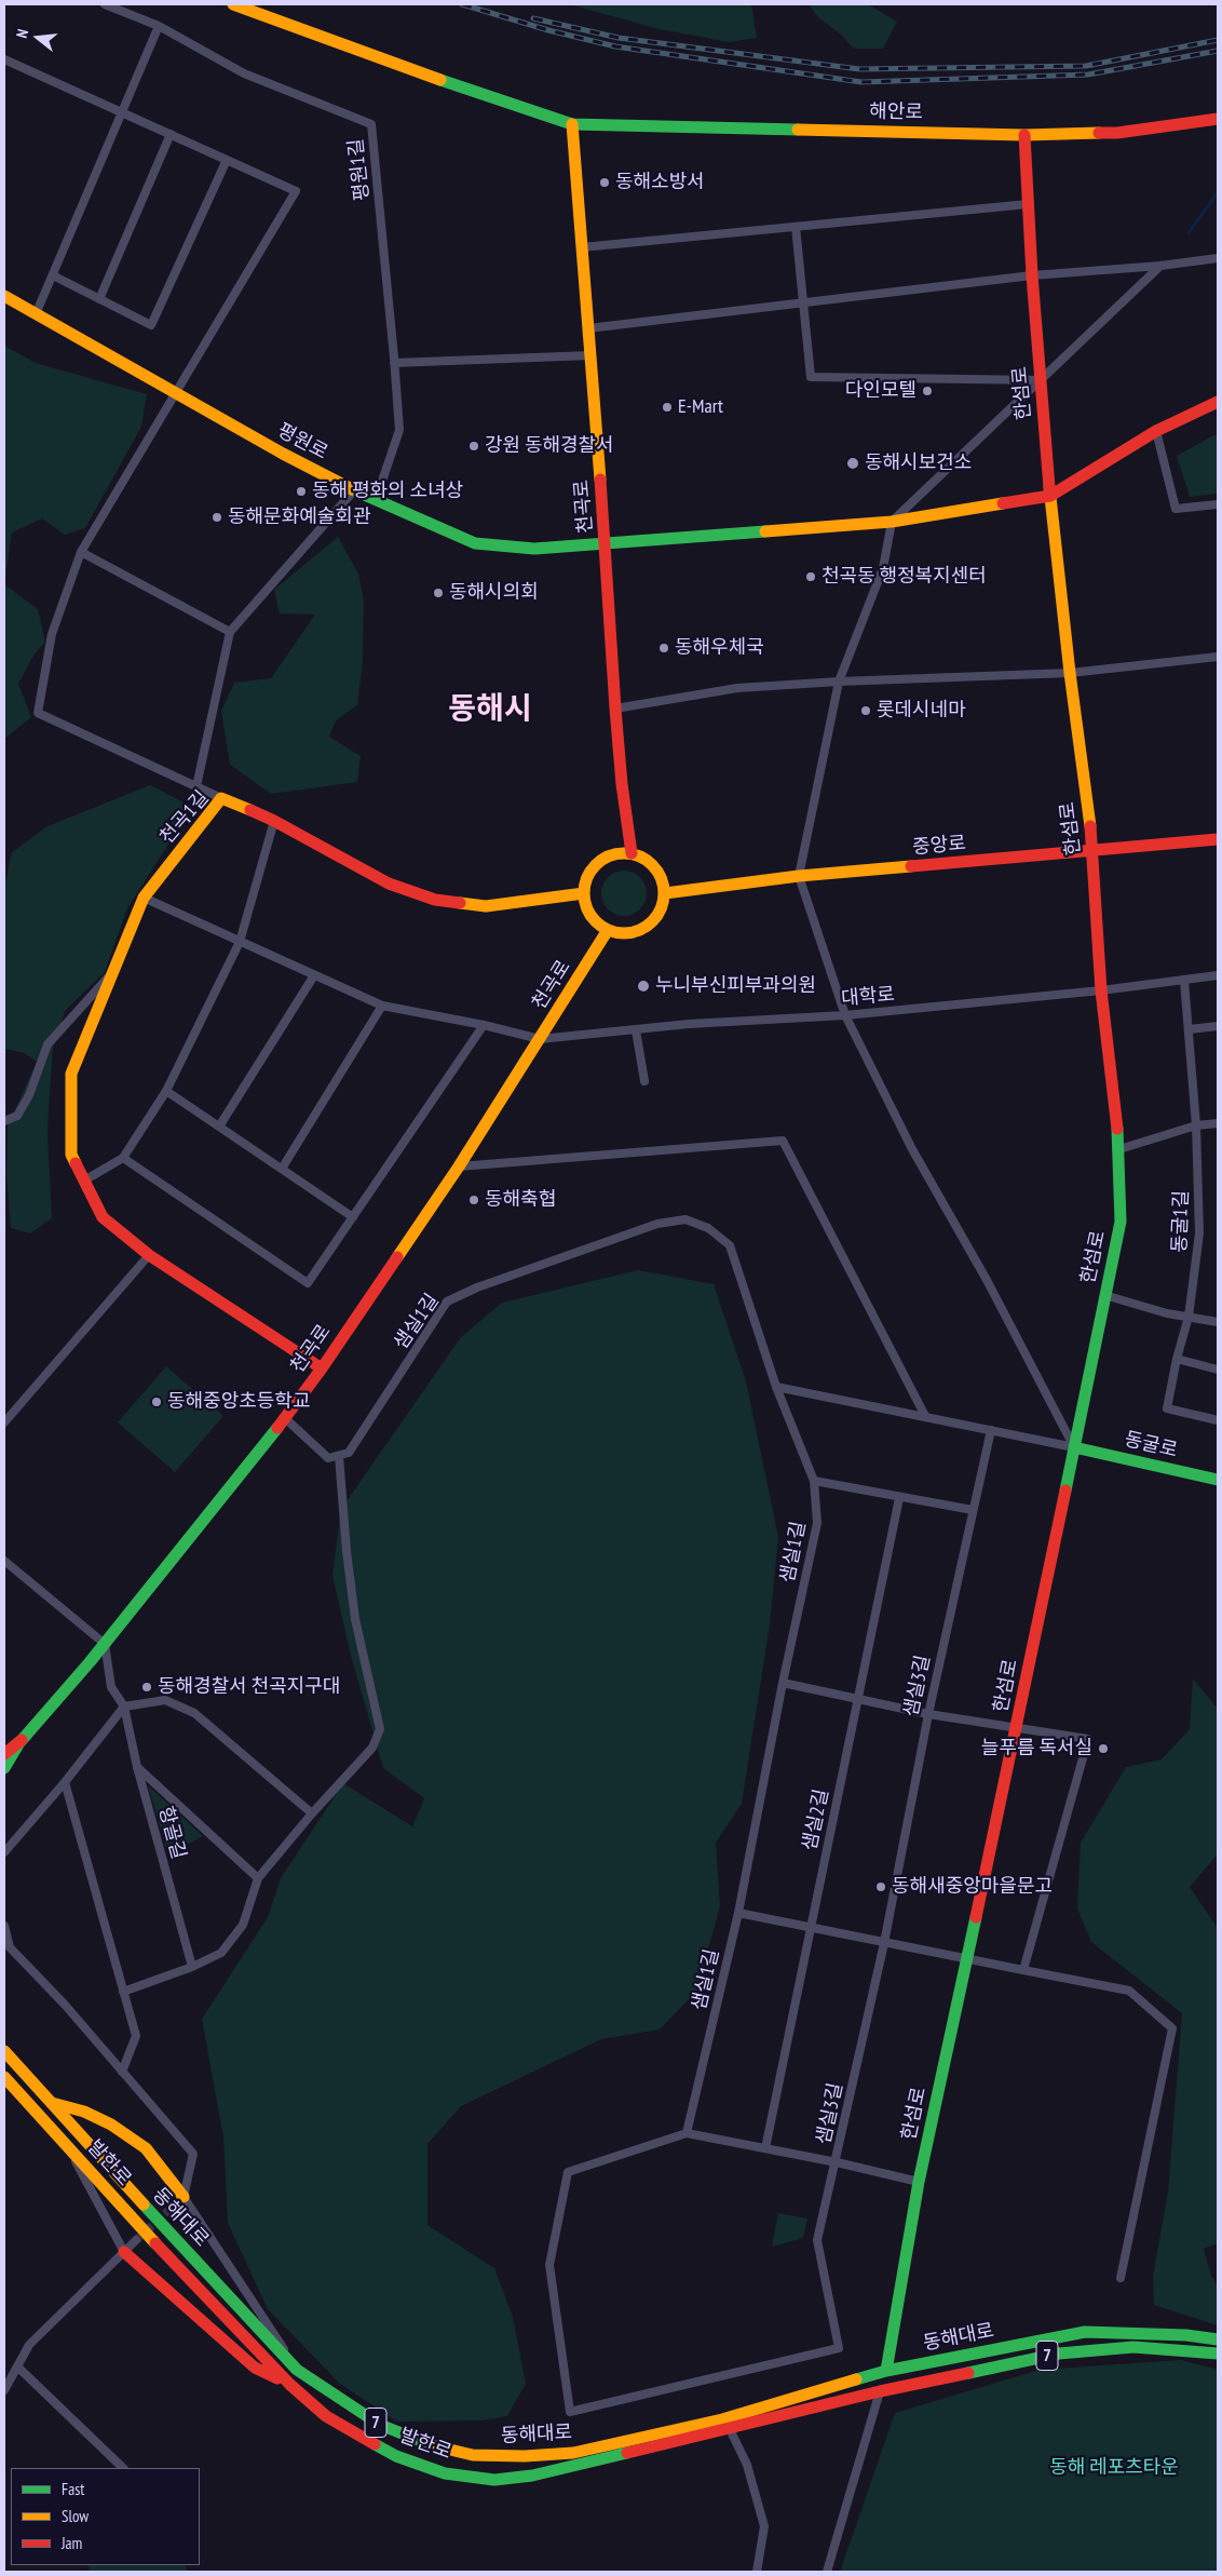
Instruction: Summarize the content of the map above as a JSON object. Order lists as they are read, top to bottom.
{
  "streets": {
    "street": [
      "해안로",
      "평원1길",
      "한섬로",
      "평원로",
      "천곡로",
      "천곡1길",
      "중앙로",
      "대학로",
      "동굴1길",
      "샘실1길",
      "동굴로",
      "샘실3길",
      "샘실2길",
      "항골길",
      "발한로",
      "동해대로",
      "7"
    ]
  },
  "crossings": [
    ["해안로", "한섬로"],
    ["해안로", "천곡로"],
    ["평원1길", "평원로"],
    ["한섬로", "평원로"],
    ["한섬로", "중앙로"],
    ["한섬로", "대학로"],
    ["한섬로", "동굴로"],
    ["한섬로", "발한로"],
    ["한섬로", "동해대로"],
    ["평원로", "천곡로"],
    ["천곡로", "천곡1길"],
    ["천곡로", "중앙로"],
    ["천곡로", "대학로"],
    ["천곡로", "항골길"],
    ["천곡1길", "중앙로"],
    ["천곡1길", "대학로"],
    ["대학로", "동굴1길"],
    ["샘실1길", "샘실3길"],
    ["발한로", "동해대로"]
  ],
  "districts": ["동해시"],
  "parks": ["동해 레포츠타운"],
  "places": [
    "동해소방서",
    "다인모텔",
    "E-Mart",
    "강원 동해경찰서",
    "동해시보건소",
    "동해 평화의 소녀상",
    "동해문화예술회관",
    "천곡동 행정복지센터",
    "동해시의회",
    "동해우체국",
    "롯데시네마",
    "누니부신피부과의원",
    "동해축협",
    "동해중앙초등학교",
    "동해경찰서 천곡지구대",
    "늘푸름 독서실",
    "동해새중앙마을문고"
  ],
  "legend": ["Fast", "Slow", "Jam"],
  "north": "left"
}
